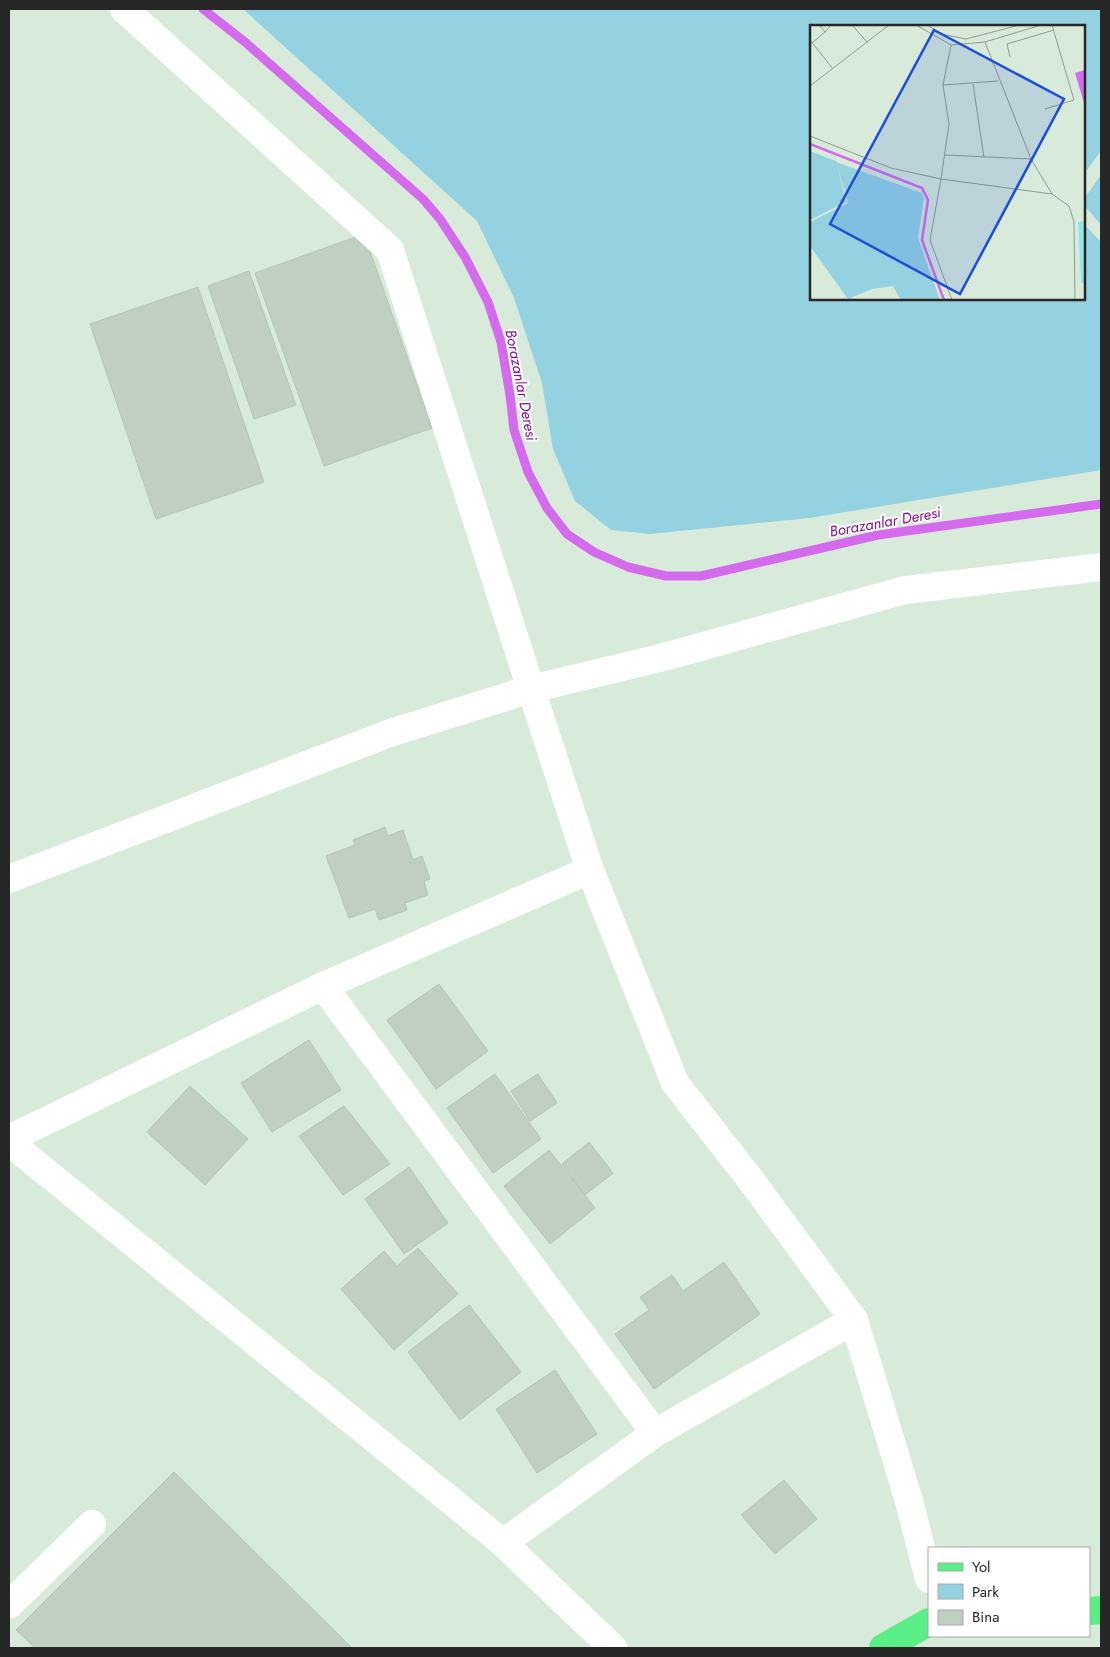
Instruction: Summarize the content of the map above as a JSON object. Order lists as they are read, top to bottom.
{
  "water": ["Borazanlar Deresi"],
  "legend": ["Yol", "Park", "Bina"]
}
